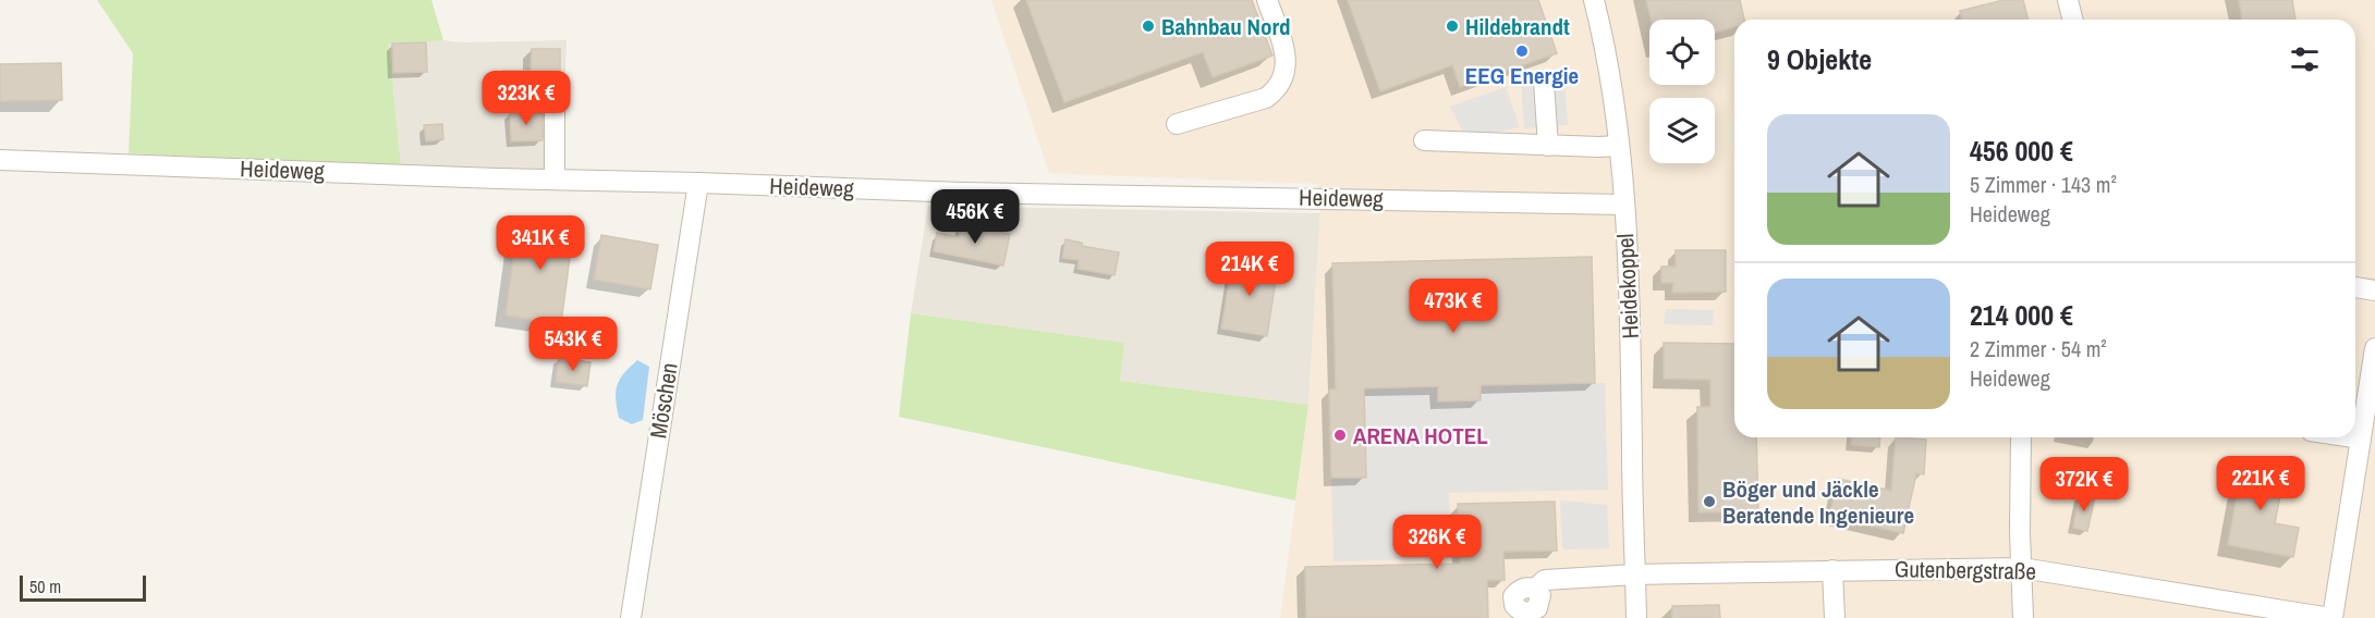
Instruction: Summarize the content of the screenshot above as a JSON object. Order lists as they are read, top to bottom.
{
  "streets": {
    "street": [
      "Heideweg",
      "Heidekoppel",
      "Möschen",
      "Gutenbergstraße"
    ]
  },
  "crossings": [
    ["Heideweg", "Heidekoppel"],
    ["Heideweg", "Möschen"],
    ["Heidekoppel", "Gutenbergstraße"]
  ],
  "places": [
    "Bahnbau Nord",
    "Hildebrandt",
    "EEG Energie",
    "ARENA HOTEL",
    "Böger und Jäckle Beratende Ingenieure"
  ],
  "scale_bar": "50 m",
  "page": {
    "heading": "9 Objekte",
    "price": [
      "323K €",
      "456K €",
      "341K €",
      "214K €",
      "473K €",
      "543K €",
      "221K €",
      "372K €",
      "326K €"
    ],
    "list": [
      {
        "name": "456 000 €",
        "note": "5 Zimmer · 143 m² · Heideweg"
      },
      {
        "name": "214 000 €",
        "note": "2 Zimmer · 54 m² · Heideweg"
      }
    ],
    "scale": "50 m"
  }
}
